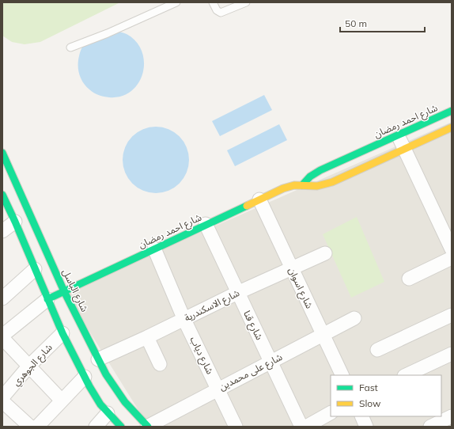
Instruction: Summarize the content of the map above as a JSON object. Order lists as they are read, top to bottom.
{
  "streets": {
    "street": [
      "شارع احمد رمضان",
      "شارع اسوان",
      "شارع الباسل",
      "شارع الاسكندرية",
      "شارع قنا",
      "شارع دياب",
      "شارع الجوهري",
      "شارع على محمدين"
    ]
  },
  "crossings": [
    ["شارع احمد رمضان", "شارع اسوان"],
    ["شارع احمد رمضان", "شارع الباسل"],
    ["شارع احمد رمضان", "شارع قنا"],
    ["شارع احمد رمضان", "شارع دياب"],
    ["شارع اسوان", "شارع الاسكندرية"],
    ["شارع اسوان", "شارع على محمدين"],
    ["شارع الباسل", "شارع الاسكندرية"],
    ["شارع الباسل", "شارع على محمدين"],
    ["شارع الاسكندرية", "شارع قنا"],
    ["شارع الاسكندرية", "شارع دياب"],
    ["شارع قنا", "شارع على محمدين"],
    ["شارع دياب", "شارع على محمدين"]
  ],
  "legend": ["Fast", "Slow"],
  "scale_bar": "50 m"
}
